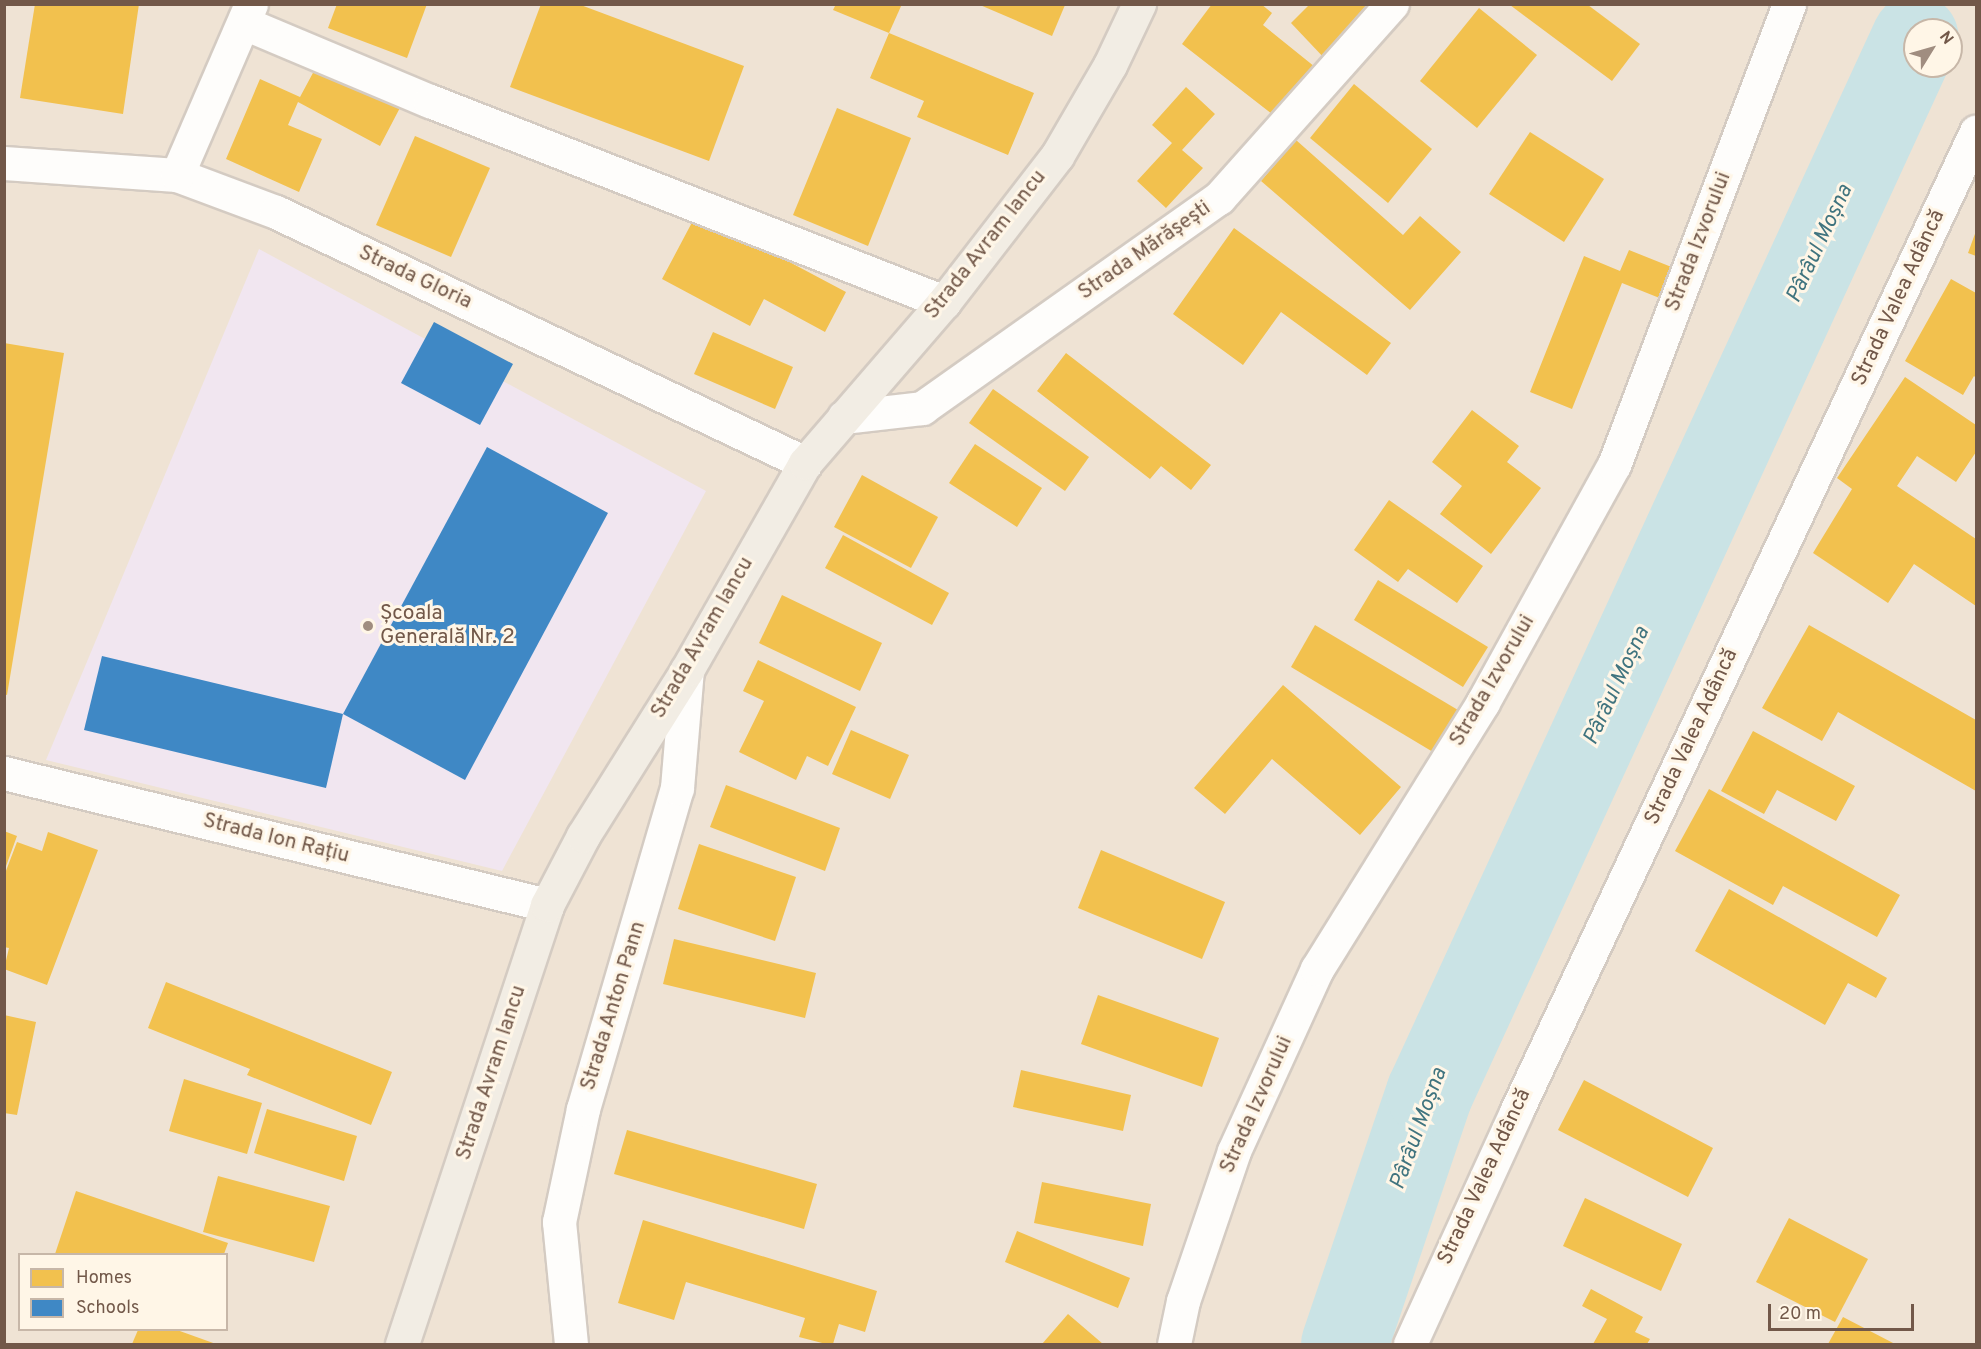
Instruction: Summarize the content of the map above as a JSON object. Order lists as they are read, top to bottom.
{
  "streets": {
    "main road": ["Strada Avram Iancu"],
    "street": [
      "Strada Izvorului",
      "Strada Mărășești",
      "Strada Gloria",
      "Strada Valea Adâncă",
      "Strada Ion Rațiu",
      "Strada Anton Pann"
    ]
  },
  "crossings": [
    ["Strada Avram Iancu", "Strada Mărășești"],
    ["Strada Avram Iancu", "Strada Gloria"],
    ["Strada Avram Iancu", "Strada Ion Rațiu"],
    ["Strada Avram Iancu", "Strada Anton Pann"]
  ],
  "water": ["Pârâul Moșna"],
  "places": ["Școala Generală Nr. 2"],
  "legend": ["Homes", "Schools"],
  "scale_bar": "20 m",
  "north": "top right"
}
